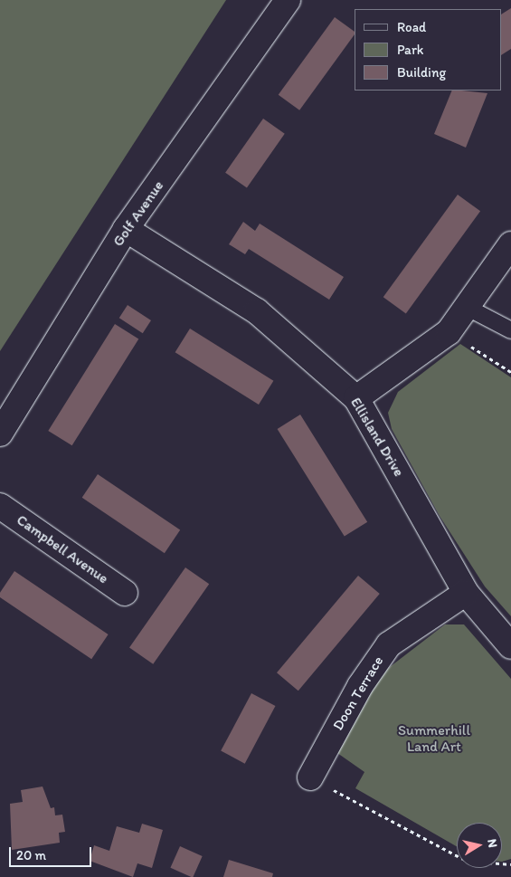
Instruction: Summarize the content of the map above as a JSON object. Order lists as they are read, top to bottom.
{
  "streets": {
    "street": [
      "Golf Avenue",
      "Ellisland Drive",
      "Campbell Avenue",
      "Doon Terrace"
    ]
  },
  "crossings": [
    ["Golf Avenue", "Ellisland Drive"],
    ["Ellisland Drive", "Doon Terrace"]
  ],
  "parks": ["Summerhill Land Art"],
  "legend": ["Road", "Park", "Building"],
  "scale_bar": "20 m",
  "north": "right"
}
